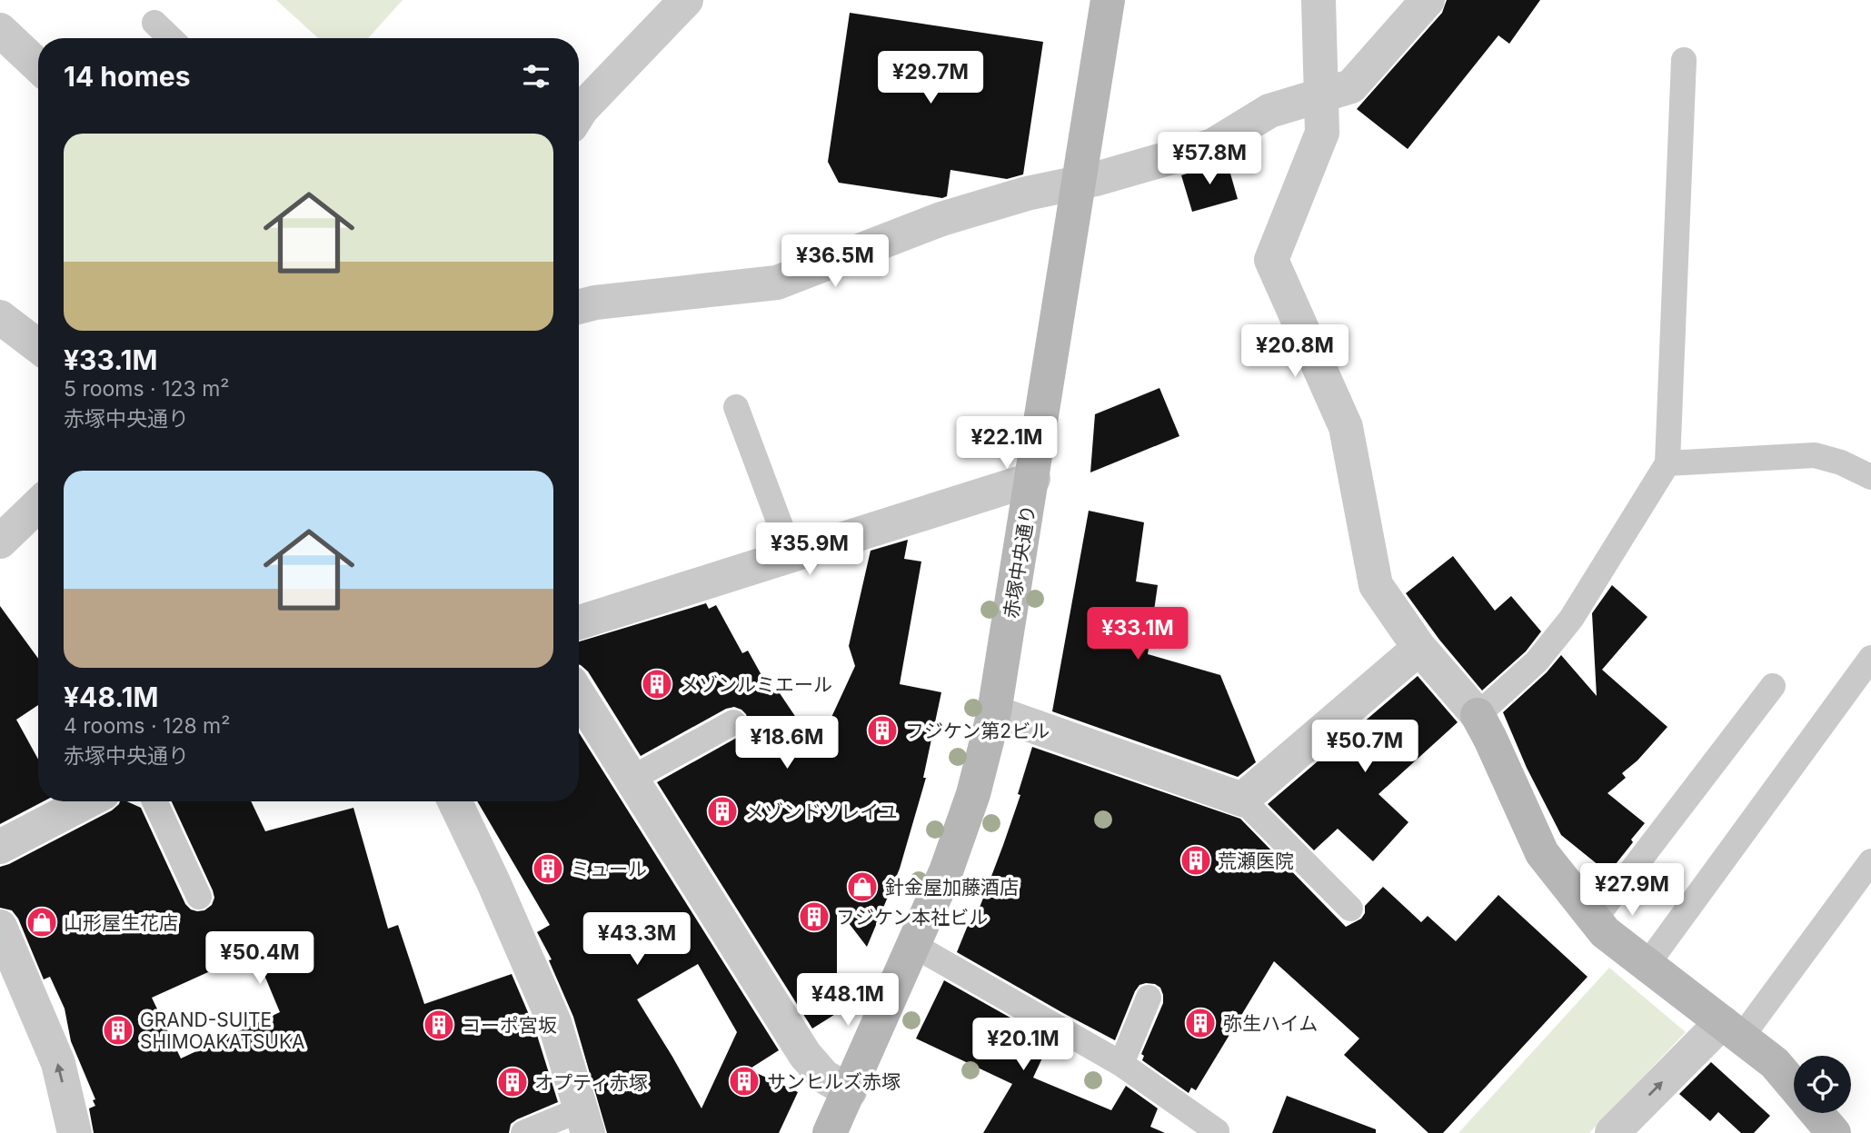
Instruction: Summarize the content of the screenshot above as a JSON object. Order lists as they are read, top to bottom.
{
  "streets": {
    "street": ["赤塚中央通り"]
  },
  "places": {
    "building": [
      "メゾンルミエール",
      "フジケン第2ビル",
      "メゾンドソレイユ",
      "荒瀬医院",
      "ミュール",
      "フジケン本社ビル",
      "弥生ハイム",
      "コーポ宮坂",
      "GRAND-SUITE SHIMOAKATSUKA",
      "サンヒルズ赤塚",
      "オプティ赤塚"
    ],
    "shop": ["針金屋加藤酒店", "山形屋生花店"]
  },
  "page": {
    "heading": "14 homes",
    "price": [
      "¥29.7M",
      "¥57.8M",
      "¥36.5M",
      "¥20.8M",
      "¥22.1M",
      "¥35.9M",
      "¥33.1M",
      "¥18.6M",
      "¥50.7M",
      "¥27.9M",
      "¥43.3M",
      "¥50.4M",
      "¥48.1M",
      "¥20.1M"
    ],
    "list": [
      {
        "name": "¥33.1M",
        "note": "5 rooms · 123 m² · 赤塚中央通り"
      },
      {
        "name": "¥48.1M",
        "note": "4 rooms · 128 m² · 赤塚中央通り"
      }
    ]
  }
}
